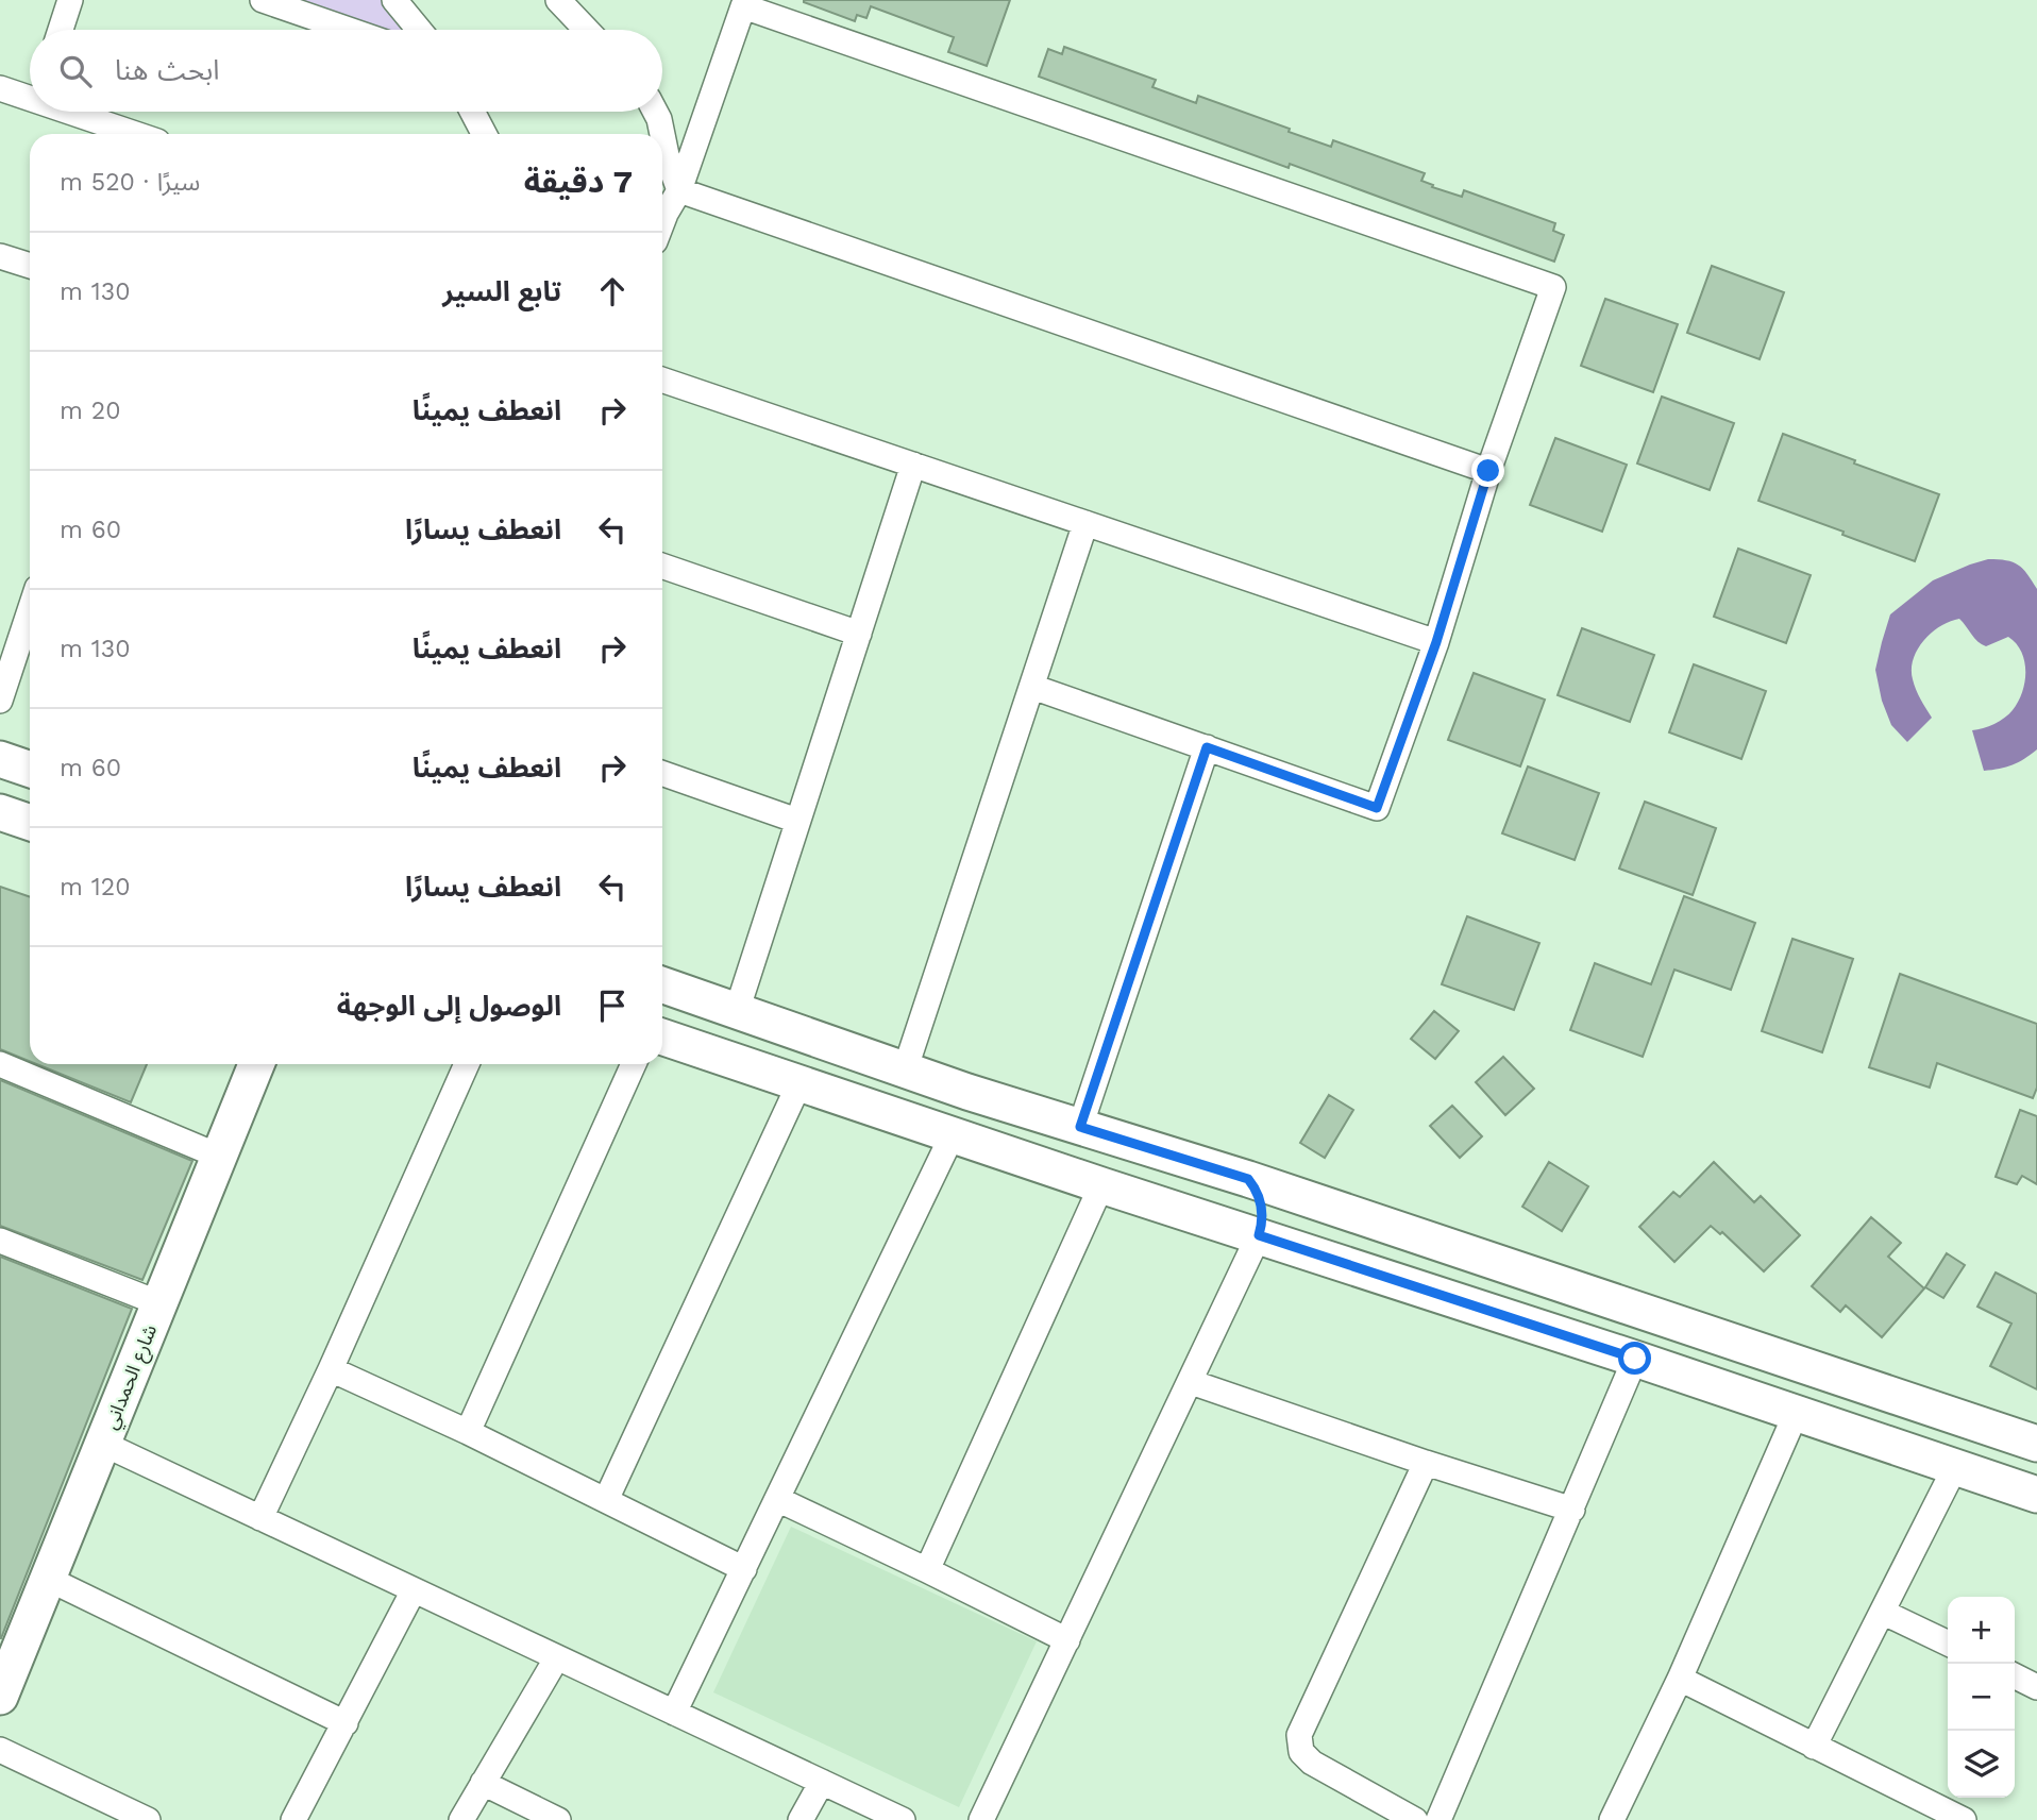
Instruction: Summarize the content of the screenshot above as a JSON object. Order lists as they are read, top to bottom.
{
  "streets": {
    "street": ["شارع الحمداني"]
  },
  "page": {
    "search": "ابحث هنا",
    "heading": ["7 دقيقة", "سيرًا · 520 m"],
    "list": [
      ["تابع السير", "130 m"],
      ["انعطف يمينًا", "20 m"],
      ["انعطف يسارًا", "60 m"],
      ["انعطف يمينًا", "130 m"],
      ["انعطف يمينًا", "60 m"],
      ["انعطف يسارًا", "120 m"],
      "الوصول إلى الوجهة"
    ],
    "map_buttons": ["+", "−"]
  }
}
